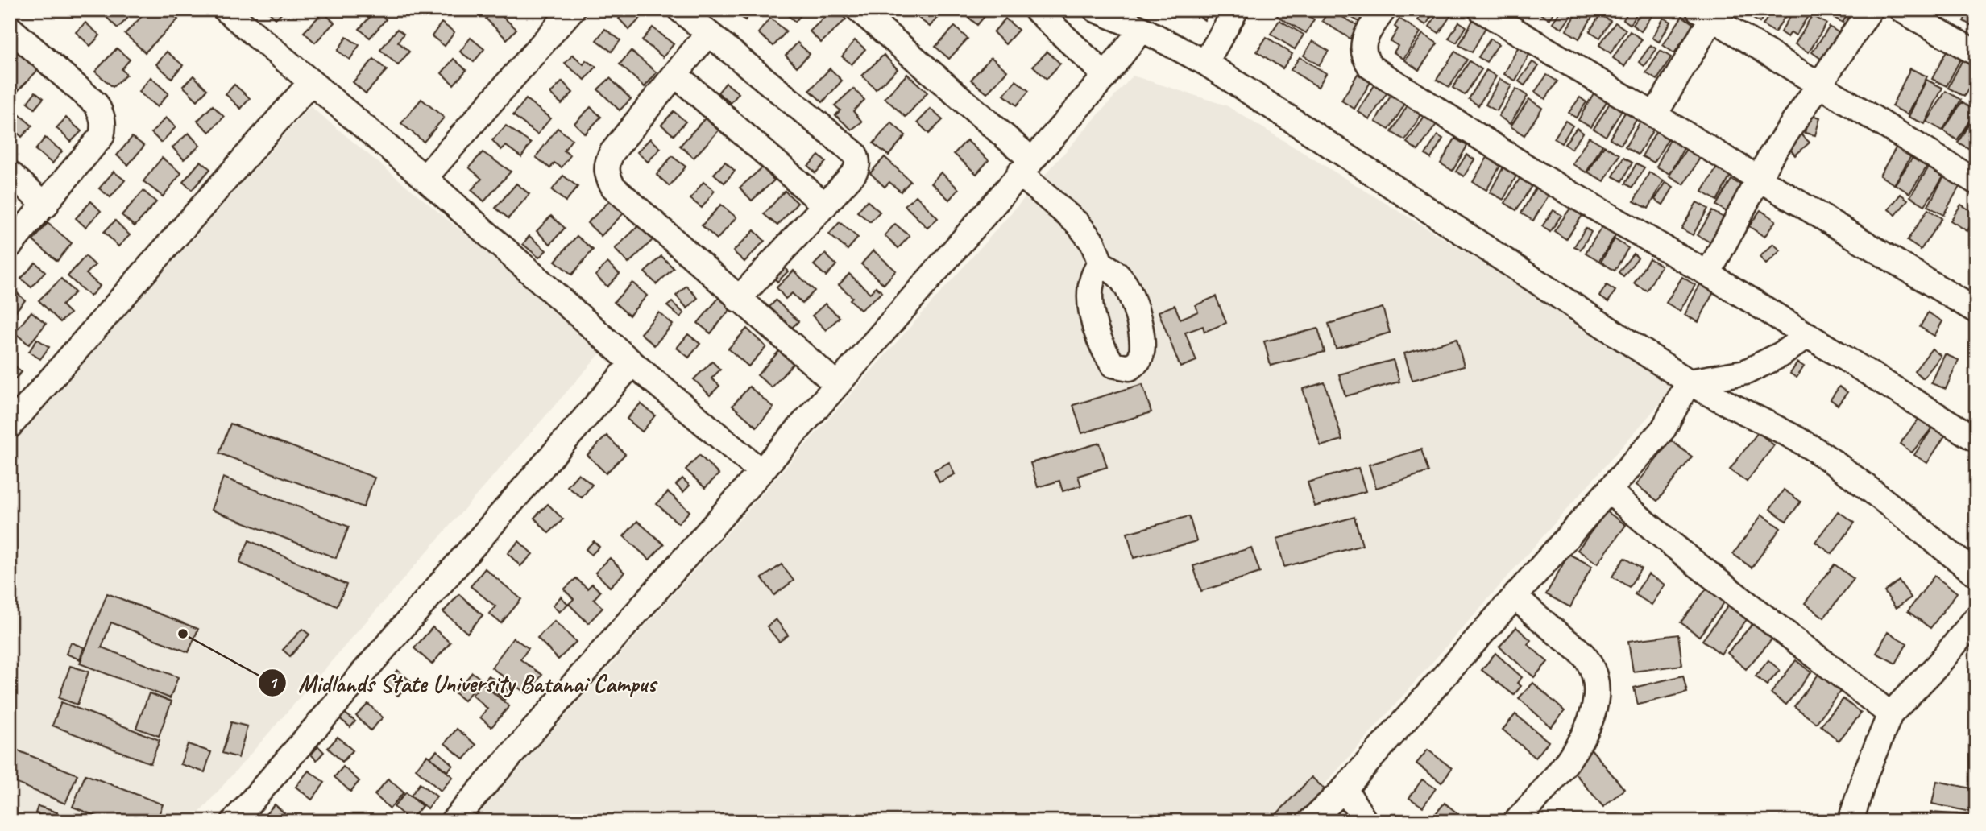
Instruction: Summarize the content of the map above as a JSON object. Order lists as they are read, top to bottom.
{
  "places": ["Midlands State University Batanai Campus"]
}
